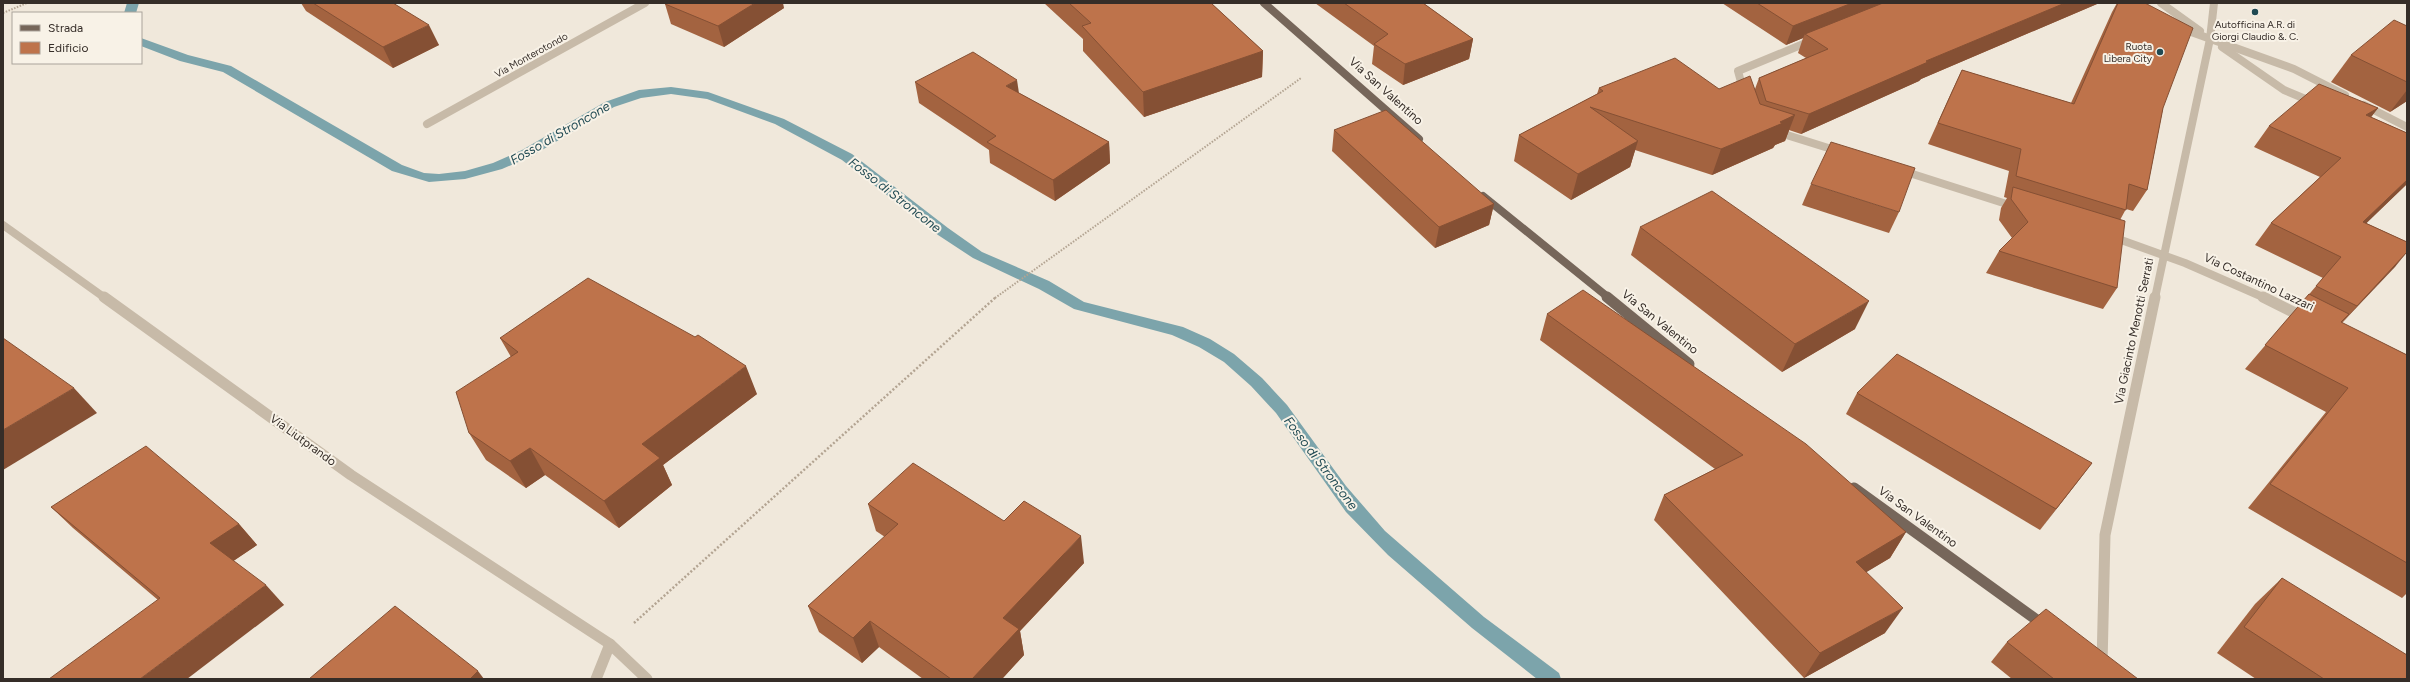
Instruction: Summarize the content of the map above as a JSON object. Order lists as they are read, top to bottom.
{
  "streets": {
    "main road": ["Via San Valentino"],
    "street": [
      "Via Monterotondo",
      "Via Costantino Lazzari",
      "Via Giacinto Menotti Serrati",
      "Via Liutprando"
    ]
  },
  "crossings": [
    ["Via Costantino Lazzari", "Via Giacinto Menotti Serrati"]
  ],
  "water": ["Fosso di Stroncone"],
  "places": ["Autofficina A.R. di Giorgi Claudio &. C.", "Ruota Libera City"],
  "legend": ["Strada", "Edificio"]
}
